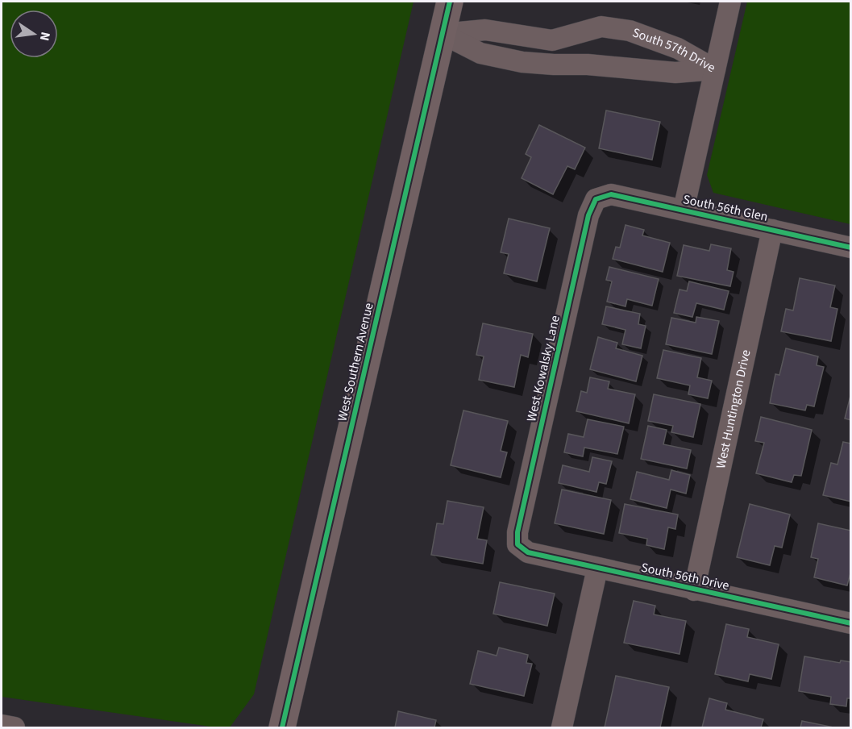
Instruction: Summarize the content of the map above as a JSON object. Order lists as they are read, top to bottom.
{
  "streets": {
    "main road": ["West Southern Avenue"],
    "street": [
      "South 57th Drive",
      "South 56th Glen",
      "West Kowalsky Lane",
      "West Huntington Drive",
      "South 56th Drive"
    ]
  },
  "crossings": [
    ["South 57th Drive", "West Southern Avenue"],
    ["South 56th Glen", "West Kowalsky Lane"],
    ["South 56th Glen", "West Huntington Drive"],
    ["West Kowalsky Lane", "South 56th Drive"],
    ["West Huntington Drive", "South 56th Drive"]
  ],
  "north": "right"
}
